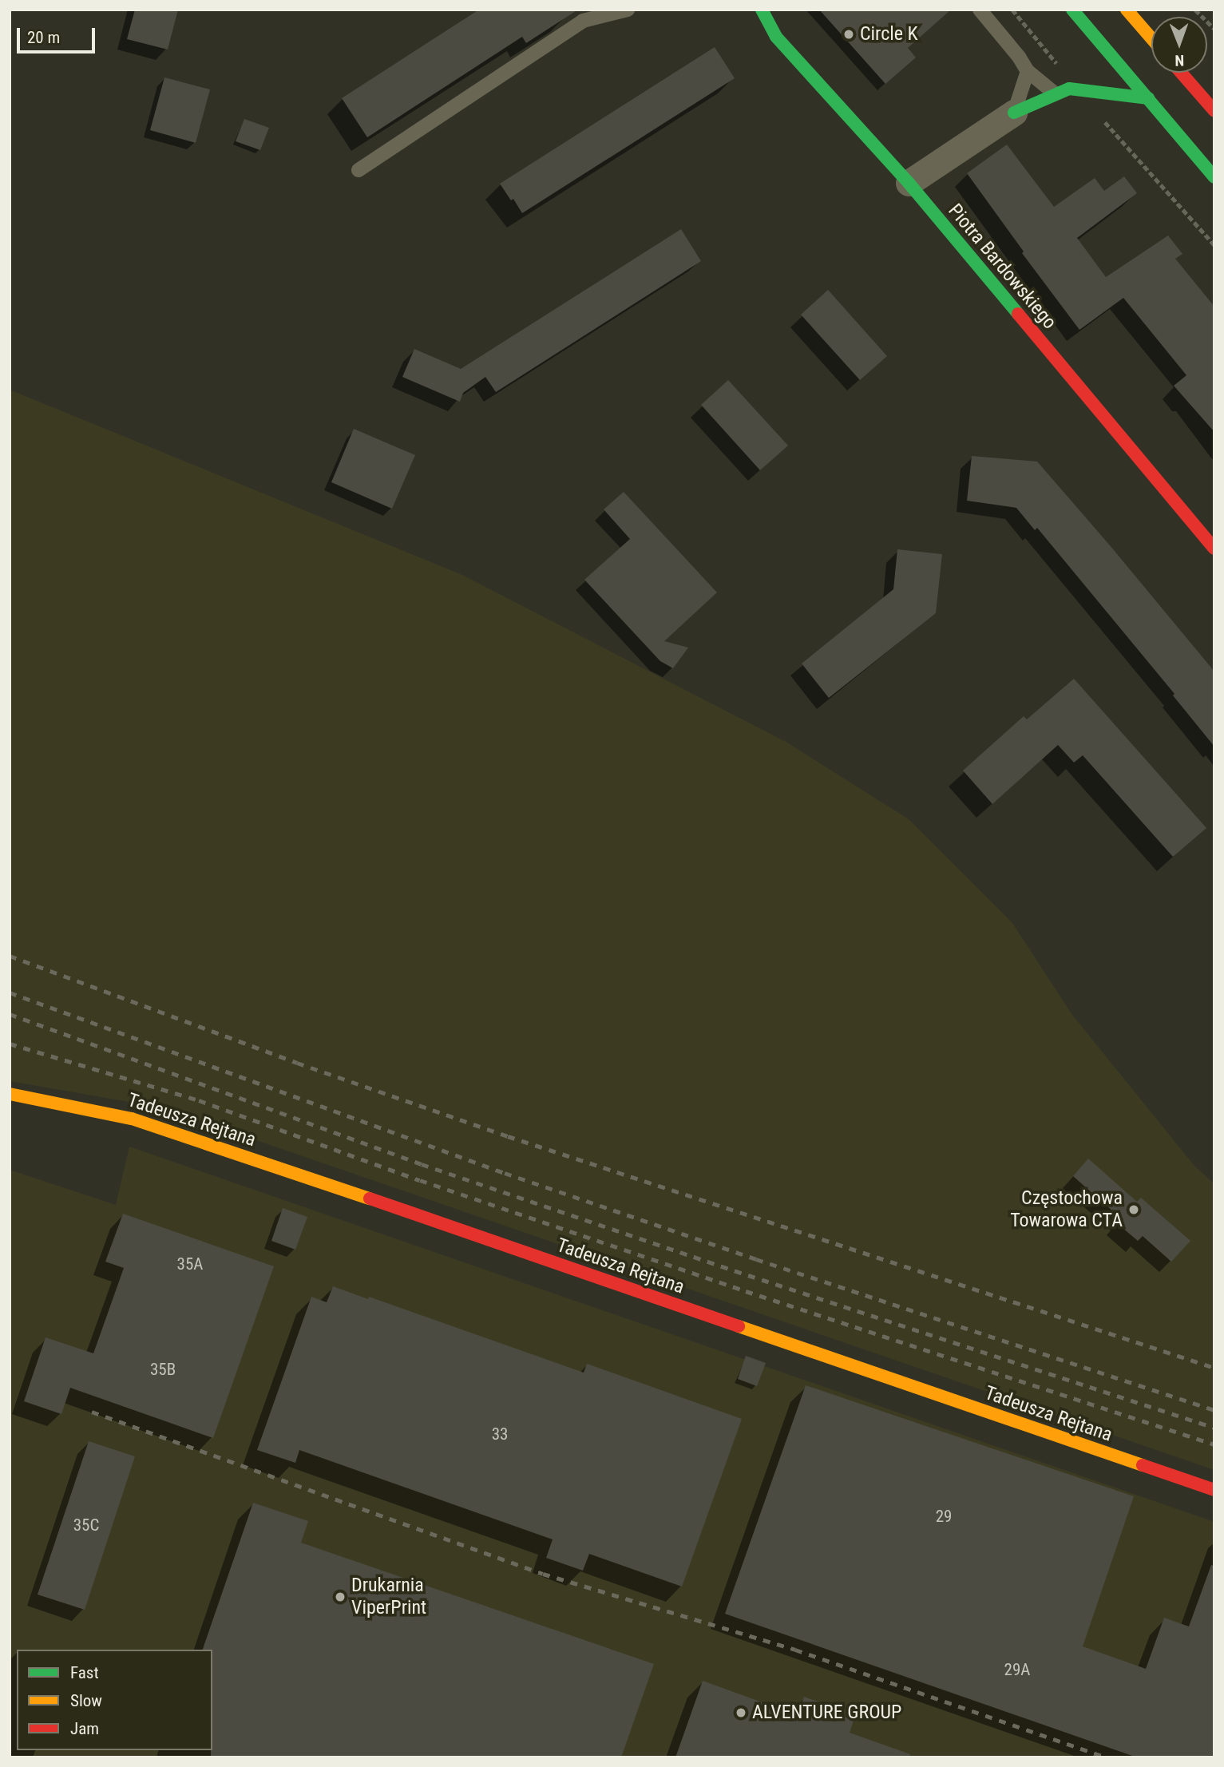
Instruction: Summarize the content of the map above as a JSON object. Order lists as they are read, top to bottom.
{
  "streets": {
    "street": ["Piotra Bardowskiego", "Tadeusza Rejtana"]
  },
  "places": [
    "Circle K",
    "Częstochowa Towarowa CTA",
    "Drukarnia ViperPrint",
    "ALVENTURE GROUP"
  ],
  "house_numbers": [
    "35A",
    "35B",
    "33",
    "29",
    "35C",
    "29A"
  ],
  "legend": ["Fast", "Slow", "Jam"],
  "scale_bar": "20 m",
  "north": "bottom"
}
